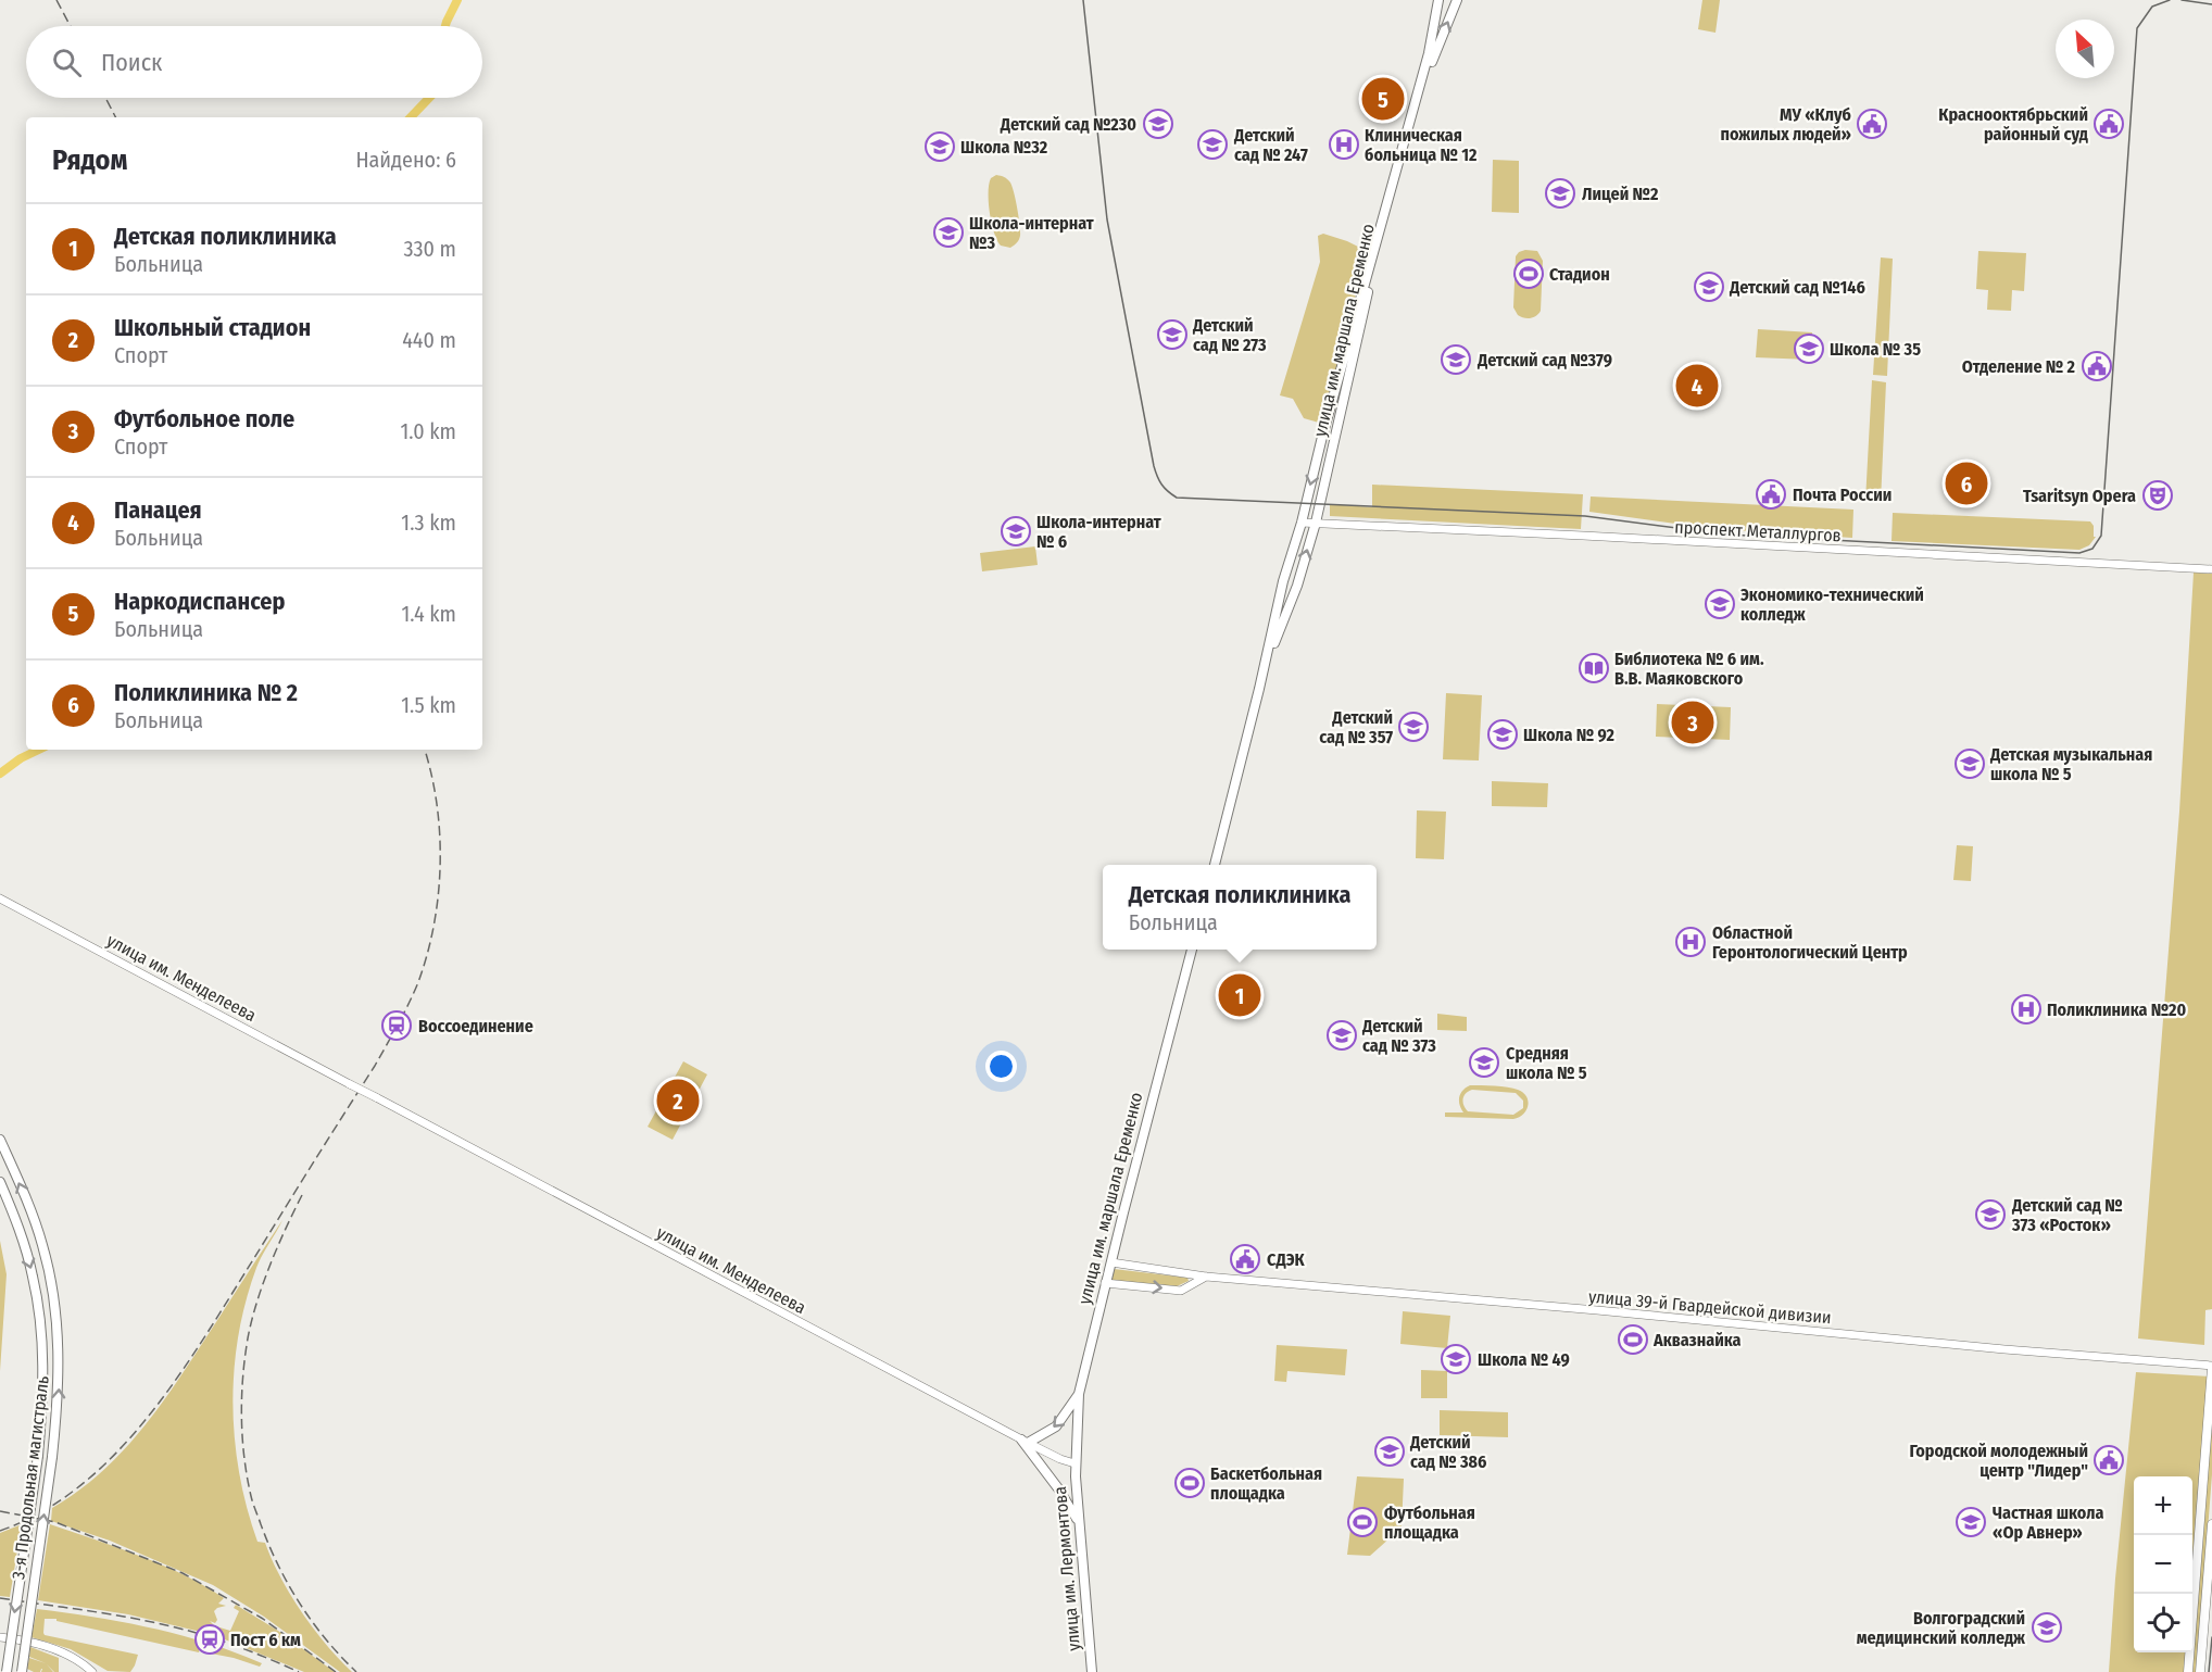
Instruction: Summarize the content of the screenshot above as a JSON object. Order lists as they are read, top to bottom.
{
  "streets": {
    "highway": ["улица им. маршала Еременко", "3-я Продольная магистраль", "улица им. Лермонтова"],
    "main road": ["проспект Металлургов", "улица им. Менделеева", "улица 39-й Гвардейской дивизии"]
  },
  "crossings": [
    ["улица им. маршала Еременко", "проспект Металлургов"],
    ["улица им. маршала Еременко", "улица им. Менделеева"],
    ["улица им. маршала Еременко", "улица 39-й Гвардейской дивизии"],
    ["улица им. маршала Еременко", "улица им. Лермонтова"],
    ["улица им. Менделеева", "улица им. Лермонтова"]
  ],
  "places": {
    "school or university": [
      "Детский сад №230",
      "Детский сад № 247",
      "Школа №32",
      "Лицей №2",
      "Школа-интернат №3",
      "Детский сад №146",
      "Детский сад № 273",
      "Школа № 35",
      "Детский сад №379",
      "Школа-интернат № 6",
      "Экономико-технический колледж",
      "Детский сад № 357",
      "Школа № 92",
      "Детская музыкальная школа № 5",
      "Детский сад № 373",
      "Средняя школа № 5",
      "Детский сад № 373 «Росток»",
      "Школа № 49",
      "Детский сад № 386",
      "Частная школа «Ор Авнер»",
      "Волгоградский медицинский колледж"
    ],
    "public building": [
      "МУ «Клуб пожилых людей»",
      "Краснооктябрьский районный суд",
      "Отделение № 2",
      "Почта России",
      "СДЭК",
      "Городской молодежный центр \"Лидер\""
    ],
    "hospital": ["Клиническая больница № 12", "Областной Геронтологический Центр", "Поликлиника №20"],
    "sports": [
      "Стадион",
      "Аквазнайка",
      "Баскетбольная площадка",
      "Футбольная площадка"
    ],
    "theatre": ["Tsaritsyn Opera"],
    "library": ["Библиотека № 6 им. В.В. Маяковского"],
    "station": ["Воссоединение", "Пост 6 км"]
  },
  "north": "top left",
  "page": {
    "search": "Поиск",
    "pins": [
      "5",
      "4",
      "6",
      "3",
      "1",
      "2"
    ],
    "heading": ["Рядом", "Найдено: 6"],
    "list": [
      {
        "mark": "1",
        "name": "Детская поликлиника",
        "note": "Больница",
        "value": "330 m"
      },
      {
        "mark": "2",
        "name": "Школьный стадион",
        "note": "Спорт",
        "value": "440 m"
      },
      {
        "mark": "3",
        "name": "Футбольное поле",
        "note": "Спорт",
        "value": "1.0 km"
      },
      {
        "mark": "4",
        "name": "Панацея",
        "note": "Больница",
        "value": "1.3 km"
      },
      {
        "mark": "5",
        "name": "Наркодиспансер",
        "note": "Больница",
        "value": "1.4 km"
      },
      {
        "mark": "6",
        "name": "Поликлиника № 2",
        "note": "Больница",
        "value": "1.5 km"
      }
    ],
    "popup": ["Детская поликлиника", "Больница"],
    "map_buttons": ["+", "−"]
  }
}
